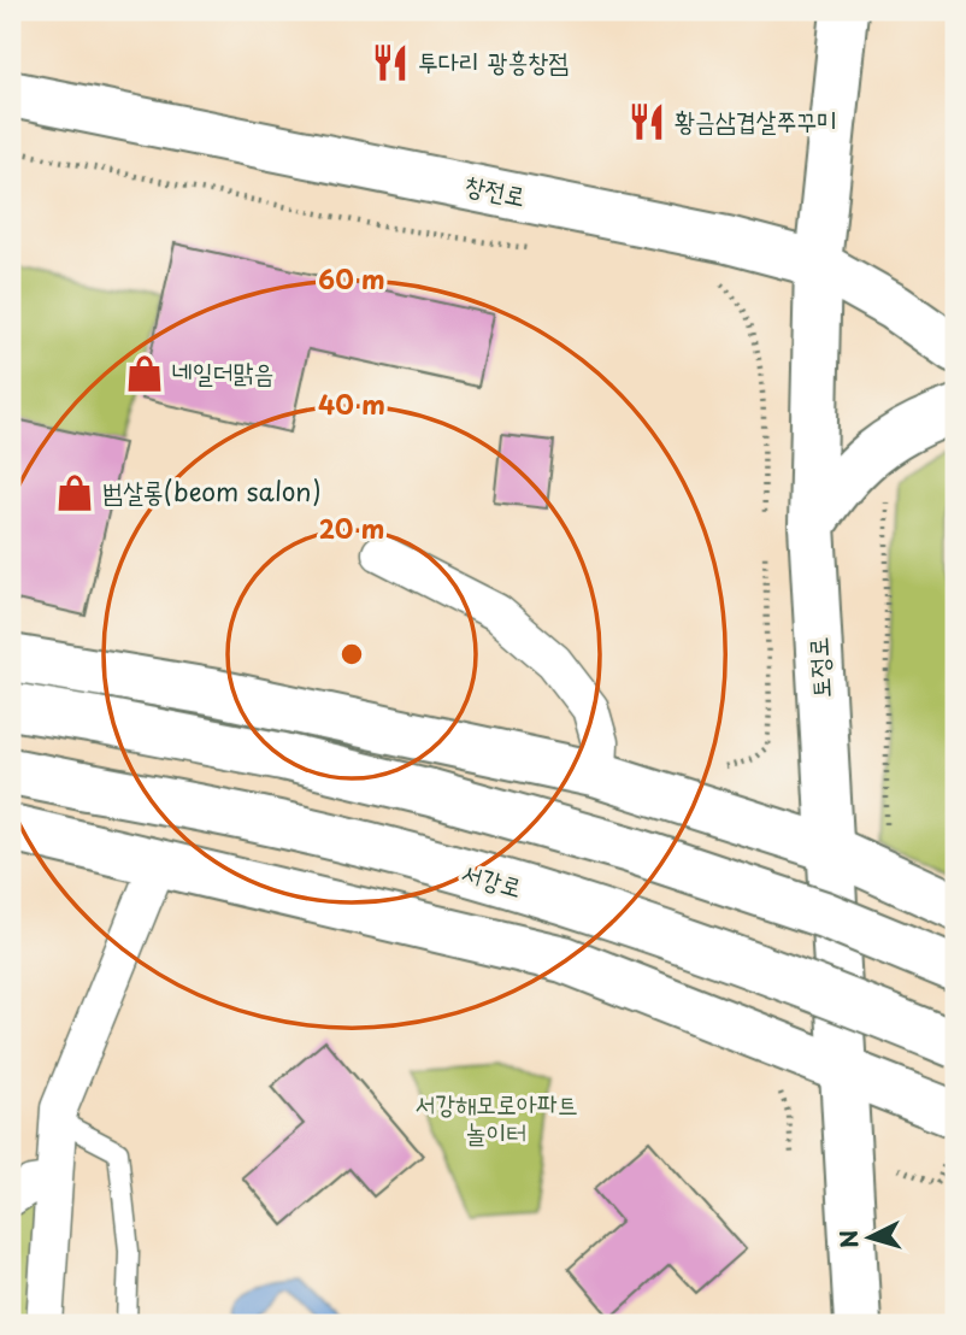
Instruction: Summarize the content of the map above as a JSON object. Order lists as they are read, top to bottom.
{
  "streets": {
    "main road": ["창전로", "토정로", "서강로"]
  },
  "crossings": [
    ["창전로", "토정로"]
  ],
  "parks": ["서강해모로아파트 놀이터"],
  "places": {
    "restaurant": ["투다리 광흥창점", "황금삼겹살쭈꾸미"],
    "shop": ["네일더맑음", "범살롱(beom salon)"]
  },
  "north": "left",
  "rings": ["60 m", "40 m", "20 m"]
}
